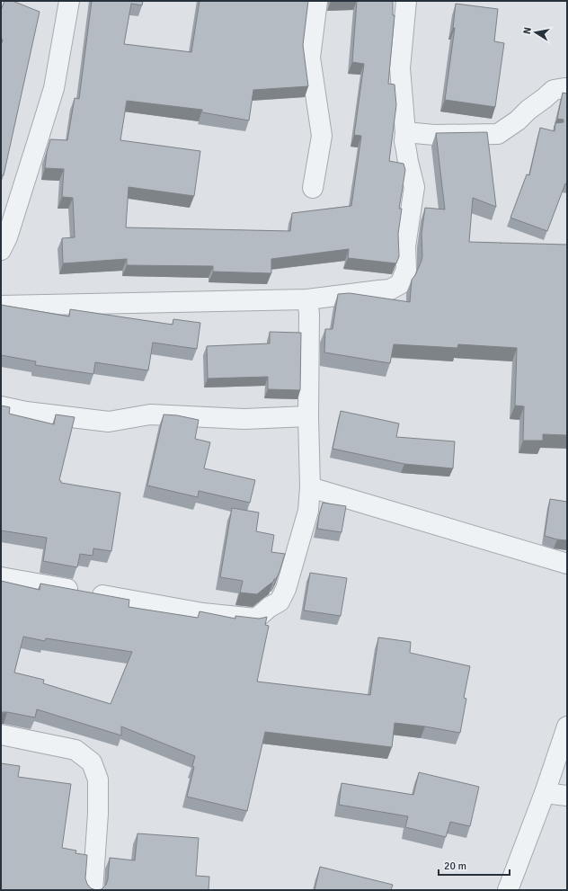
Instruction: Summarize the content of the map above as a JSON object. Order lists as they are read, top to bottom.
{
  "scale_bar": "20 m",
  "north": "left"
}
